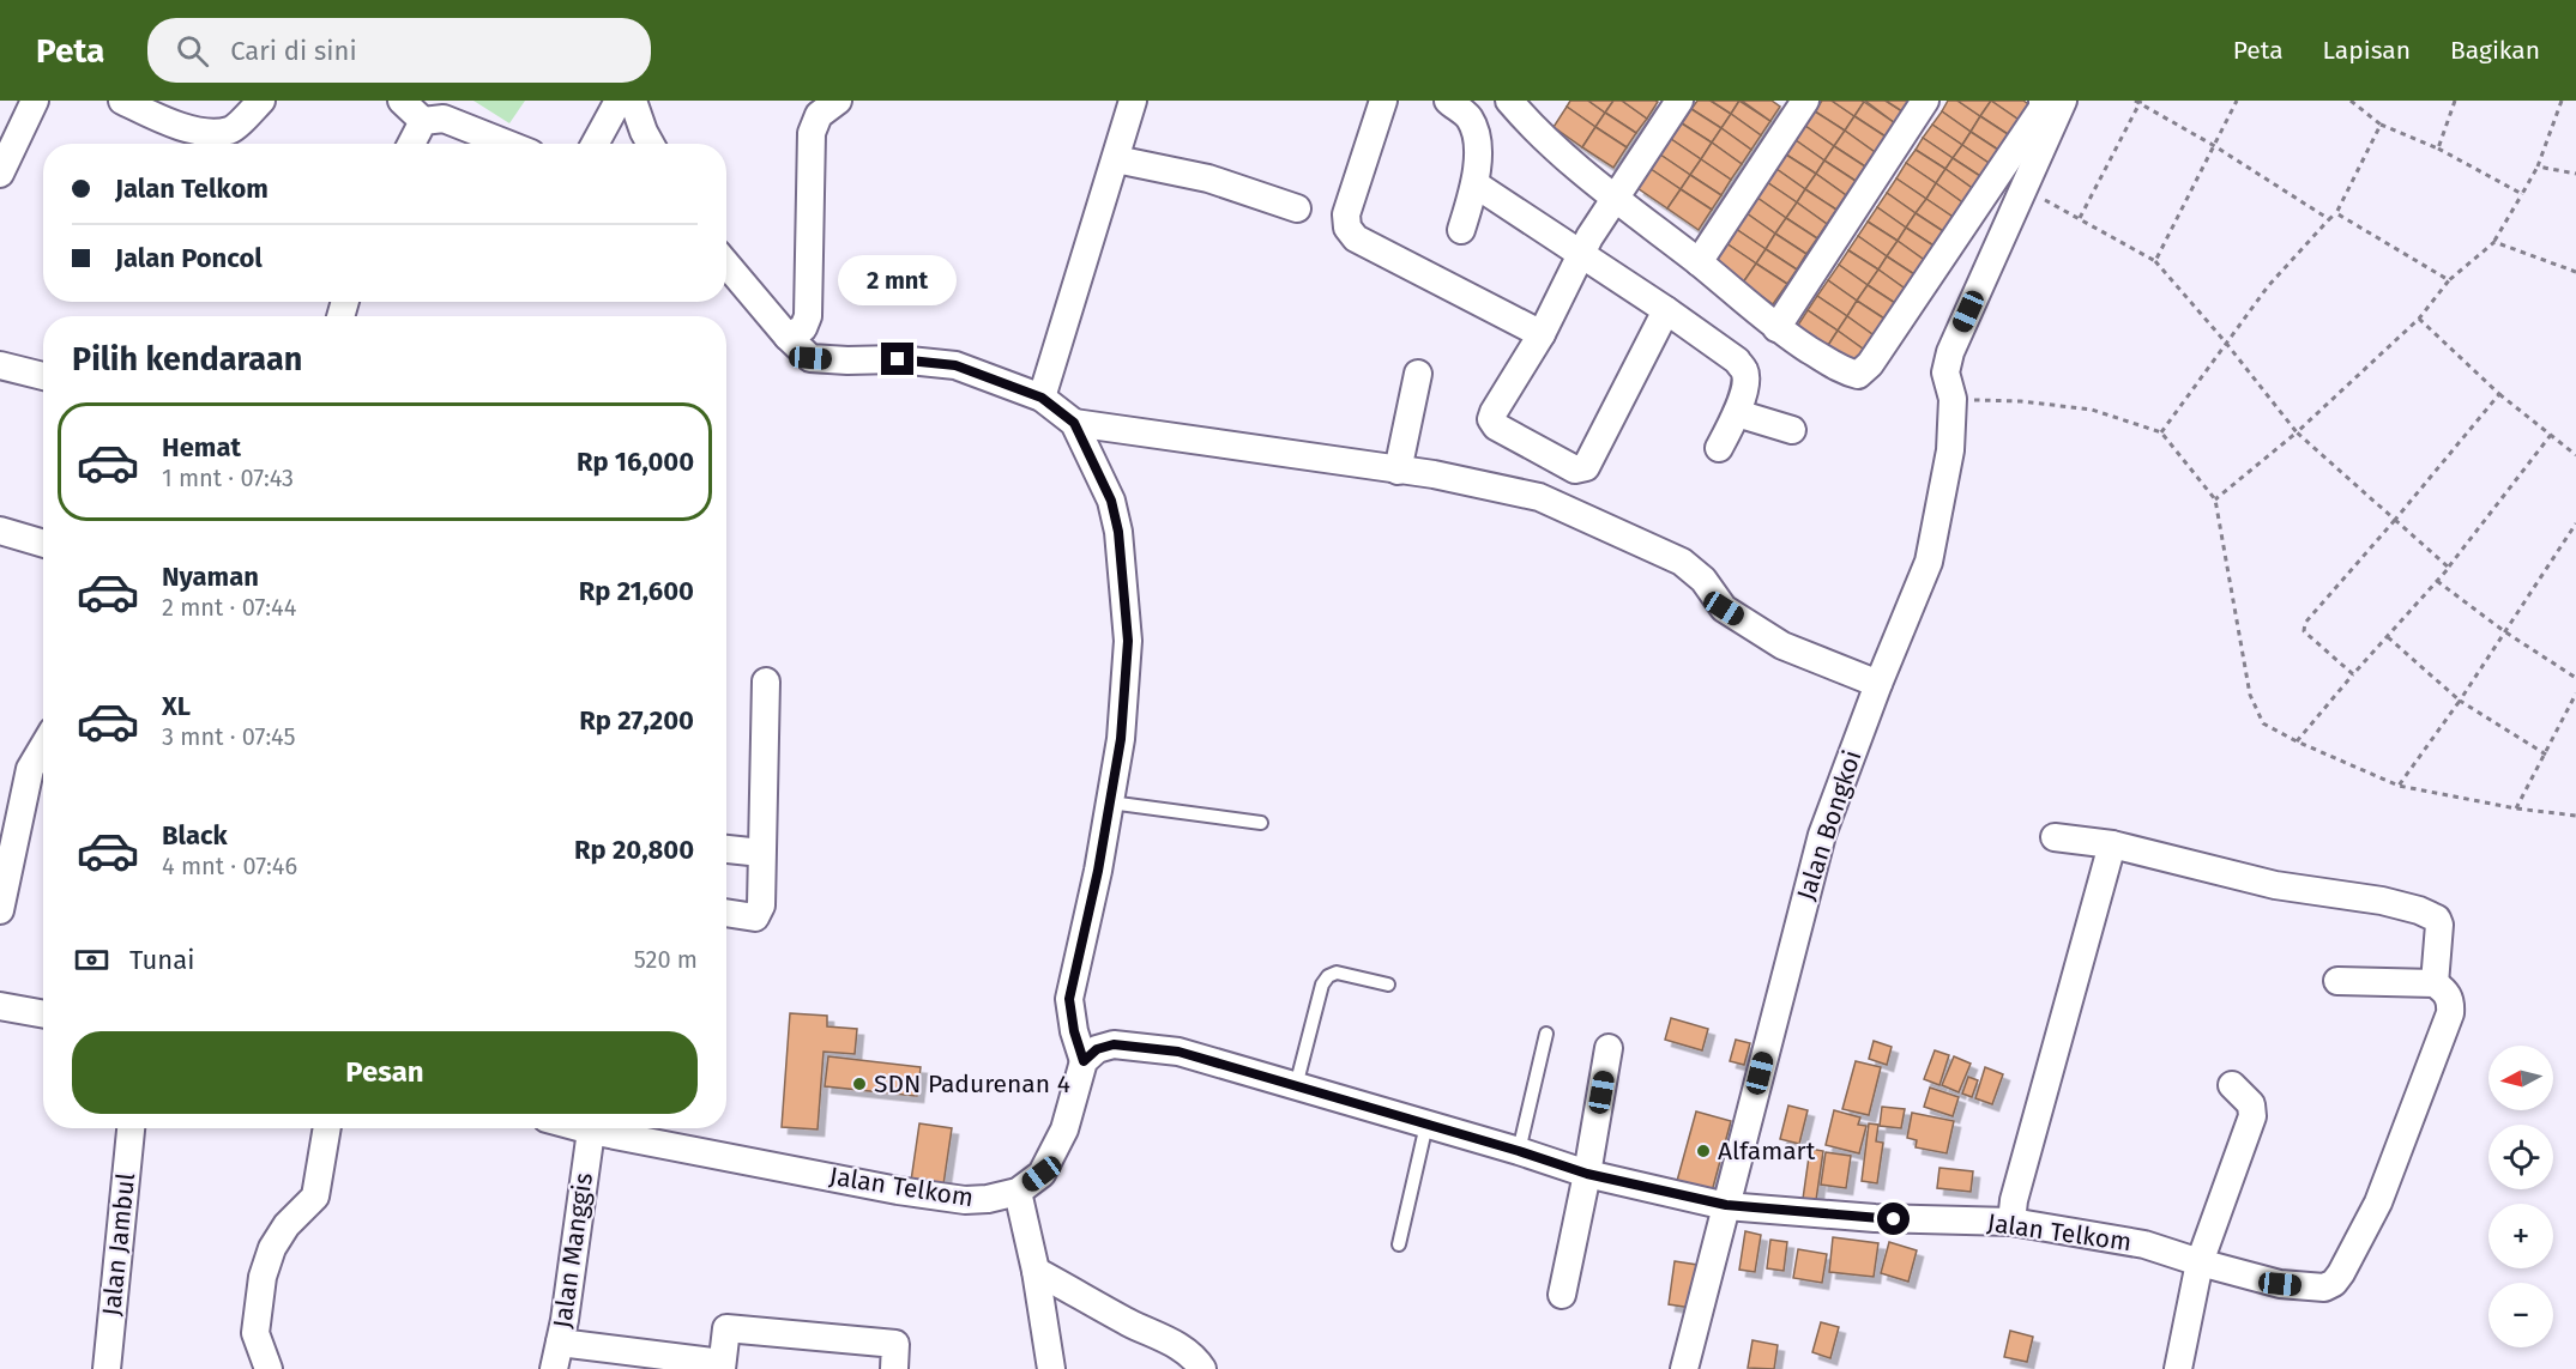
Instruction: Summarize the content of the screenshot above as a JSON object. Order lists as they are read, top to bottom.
{
  "streets": {
    "street": [
      "Jalan Bongkoi",
      "Jalan Telkom",
      "Jalan Jambul",
      "Jalan Manggis"
    ]
  },
  "crossings": [
    ["Jalan Bongkoi", "Jalan Telkom"]
  ],
  "places": ["SDN Padurenan 4", "Alfamart"],
  "north": "left",
  "page": {
    "header": "Peta",
    "search": "Cari di sini",
    "nav": ["Peta", "Lapisan", "Bagikan"],
    "banner": ["Jalan Telkom", "Jalan Poncol"],
    "bubble": "2 mnt",
    "heading": "Pilih kendaraan",
    "list": [
      {
        "name": "Hemat",
        "note": "1 mnt · 07:43",
        "value": "Rp 16,000"
      },
      {
        "name": "Nyaman",
        "note": "2 mnt · 07:44",
        "value": "Rp 21,600"
      },
      {
        "name": "XL",
        "note": "3 mnt · 07:45",
        "value": "Rp 27,200"
      },
      {
        "name": "Black",
        "note": "4 mnt · 07:46",
        "value": "Rp 20,800"
      }
    ],
    "pay": ["Tunai", "520 m"],
    "buttons": "Pesan",
    "map_buttons": ["+", "−"]
  }
}
